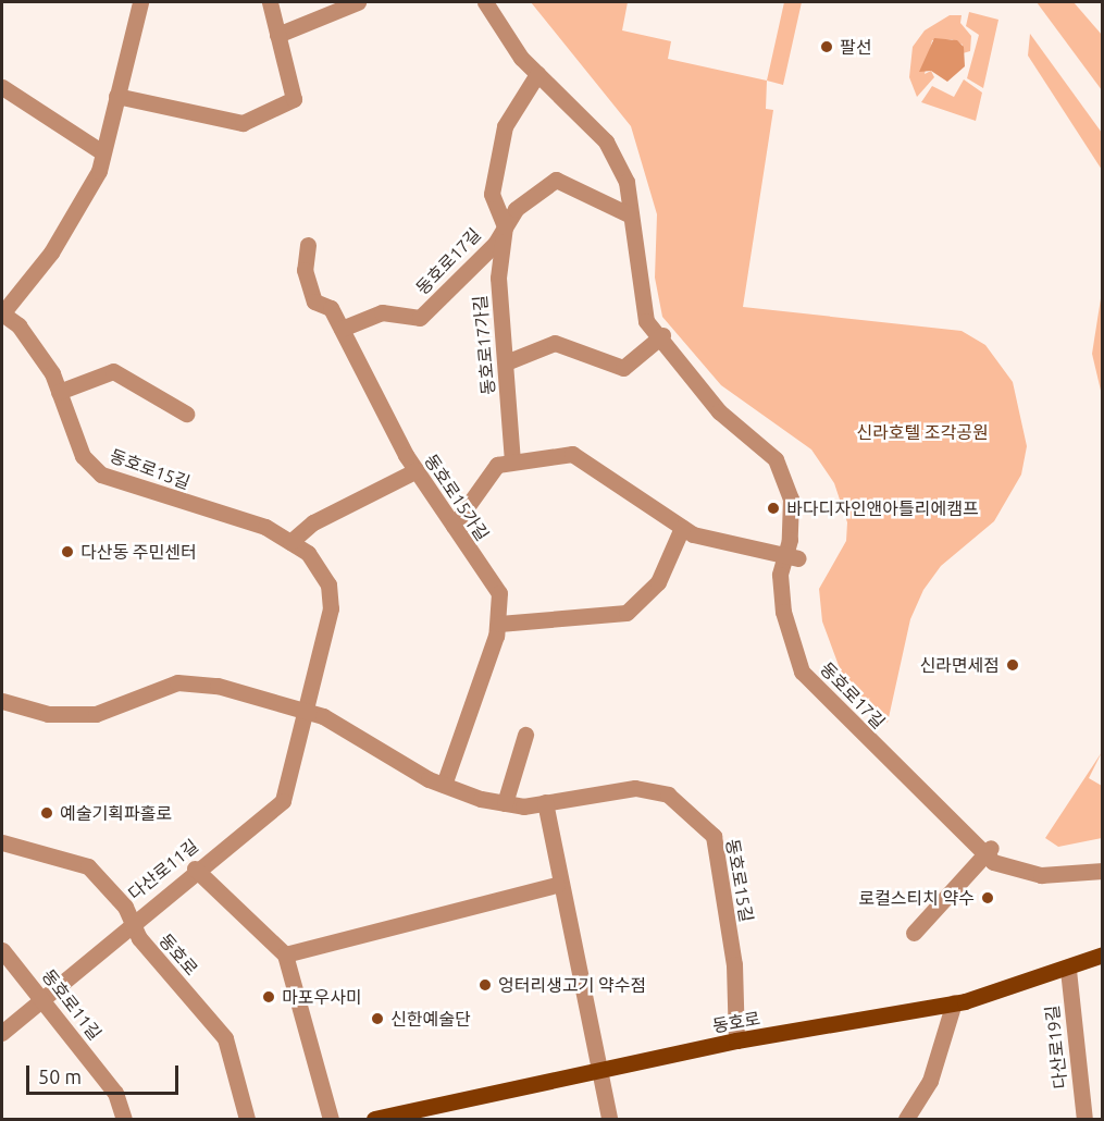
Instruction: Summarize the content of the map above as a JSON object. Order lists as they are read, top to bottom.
{
  "streets": {
    "main road": ["동호로"],
    "street": [
      "동호로17길",
      "동호로17가길",
      "동호로15길",
      "동호로15가길",
      "다산로11길",
      "동호로11길",
      "다산로19길"
    ]
  },
  "crossings": [
    ["동호로17길", "동호로17가길"],
    ["동호로17길", "동호로15가길"],
    ["동호로15길", "동호로15가길"],
    ["동호로15길", "다산로11길"],
    ["동호로15길", "동호로"],
    ["다산로11길", "동호로"],
    ["다산로11길", "동호로11길"],
    ["동호로", "다산로19길"]
  ],
  "parks": ["신라호텔 조각공원"],
  "places": [
    "팔선",
    "바다디자인앤아틀리에캠프",
    "다산동 주민센터",
    "신라면세점",
    "예술기획파홀로",
    "로컬스티치 약수",
    "엉터리생고기 약수점",
    "마포우사미",
    "신한예술단"
  ],
  "scale_bar": "50 m"
}
